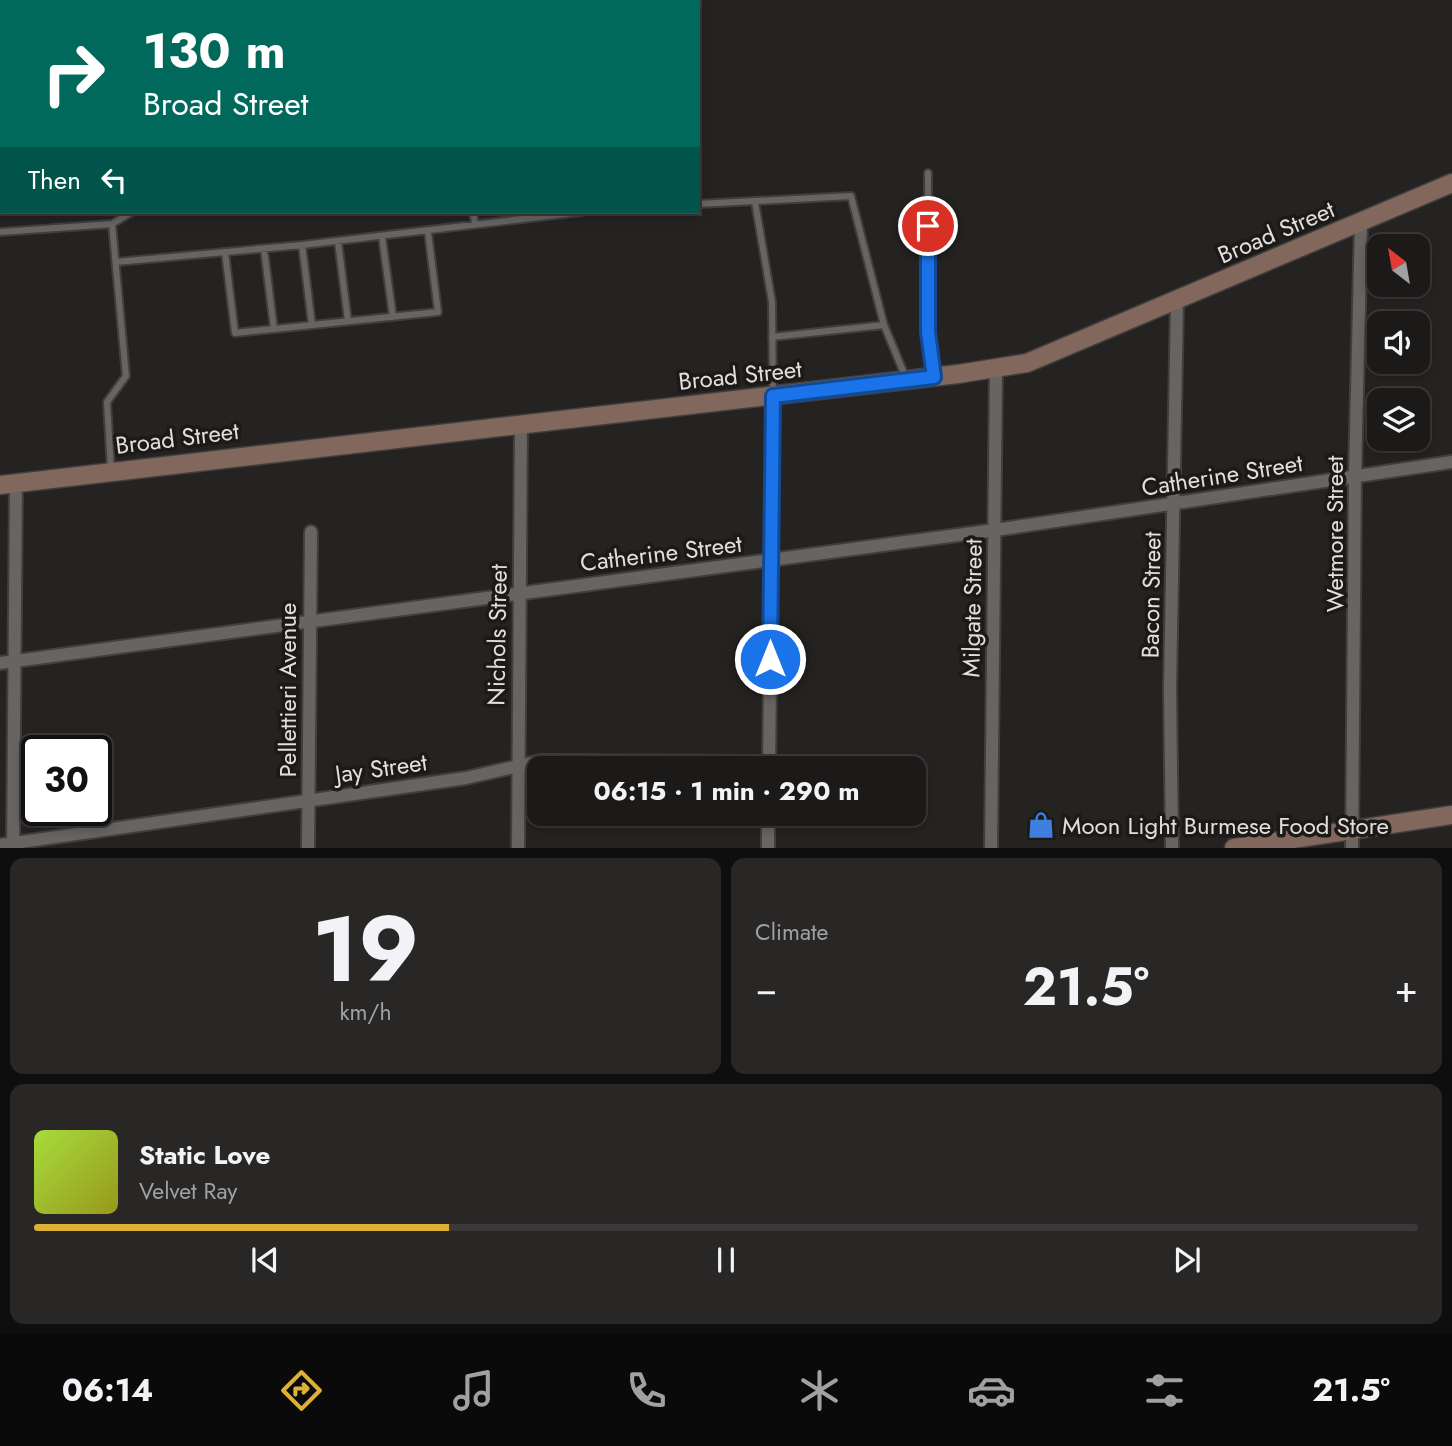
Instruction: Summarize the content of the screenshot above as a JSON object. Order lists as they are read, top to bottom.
{
  "streets": {
    "main road": ["Broad Street"],
    "street": [
      "Catherine Street",
      "Wetmore Street",
      "Bacon Street",
      "Milgate Street",
      "Nichols Street",
      "Pellettieri Avenue",
      "Jay Street"
    ]
  },
  "crossings": [
    ["Broad Street", "Wetmore Street"],
    ["Broad Street", "Bacon Street"],
    ["Broad Street", "Milgate Street"],
    ["Broad Street", "Nichols Street"],
    ["Catherine Street", "Wetmore Street"],
    ["Catherine Street", "Bacon Street"],
    ["Catherine Street", "Milgate Street"],
    ["Catherine Street", "Nichols Street"],
    ["Catherine Street", "Pellettieri Avenue"],
    ["Nichols Street", "Jay Street"],
    ["Pellettieri Avenue", "Jay Street"]
  ],
  "places": {
    "shop": ["Moon Light Burmese Food Store"]
  },
  "north": "top left",
  "page": {
    "turn": ["130 m", "Broad Street"],
    "then": "Then",
    "limit": "30",
    "trip": "06:15 · 1 min · 290 m",
    "tile": [
      ["19", "km/h"],
      "Climate"
    ],
    "heat": ["−", "21.5°", "+"],
    "song": ["Static Love", "Velvet Ray"],
    "tabs": ["06:14", "21.5°"]
  }
}
